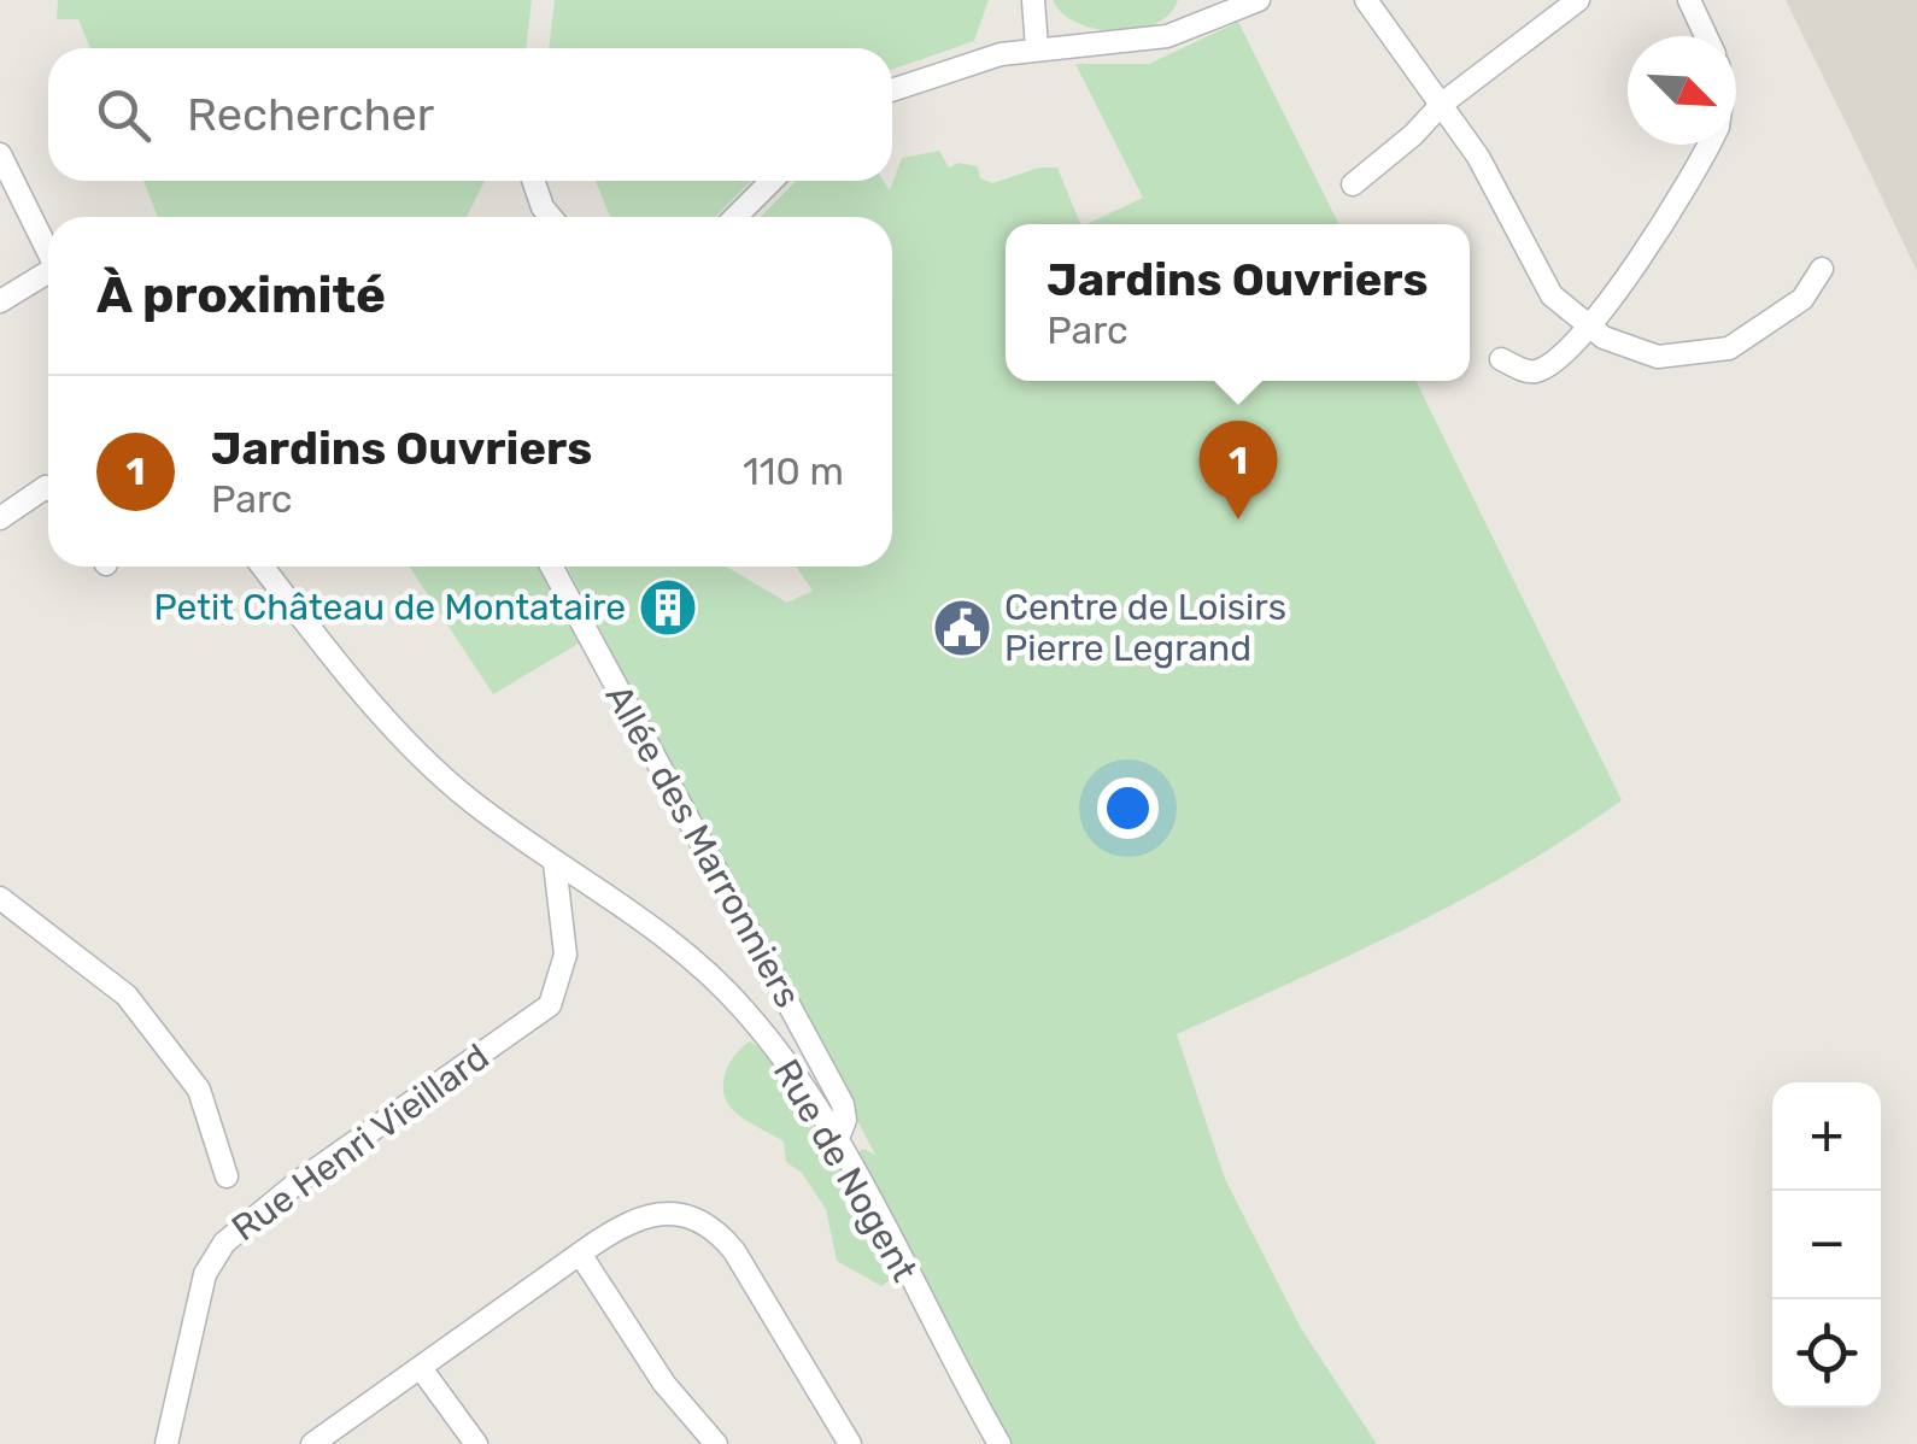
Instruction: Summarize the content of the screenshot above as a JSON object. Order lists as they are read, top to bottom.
{
  "streets": {
    "street": ["Allée des Marronniers", "Rue Henri Vieillard", "Rue de Nogent"]
  },
  "crossings": [
    ["Allée des Marronniers", "Rue de Nogent"],
    ["Rue Henri Vieillard", "Rue de Nogent"]
  ],
  "places": {
    "building": ["Petit Château de Montataire"],
    "public building": ["Centre de Loisirs Pierre Legrand"]
  },
  "north": "bottom right",
  "page": {
    "search": "Rechercher",
    "heading": "À proximité",
    "popup": ["Jardins Ouvriers", "Parc"],
    "list": [
      {
        "mark": "1",
        "name": "Jardins Ouvriers",
        "note": "Parc",
        "value": "110 m"
      }
    ],
    "pins": "1",
    "map_buttons": ["+", "−"]
  }
}
